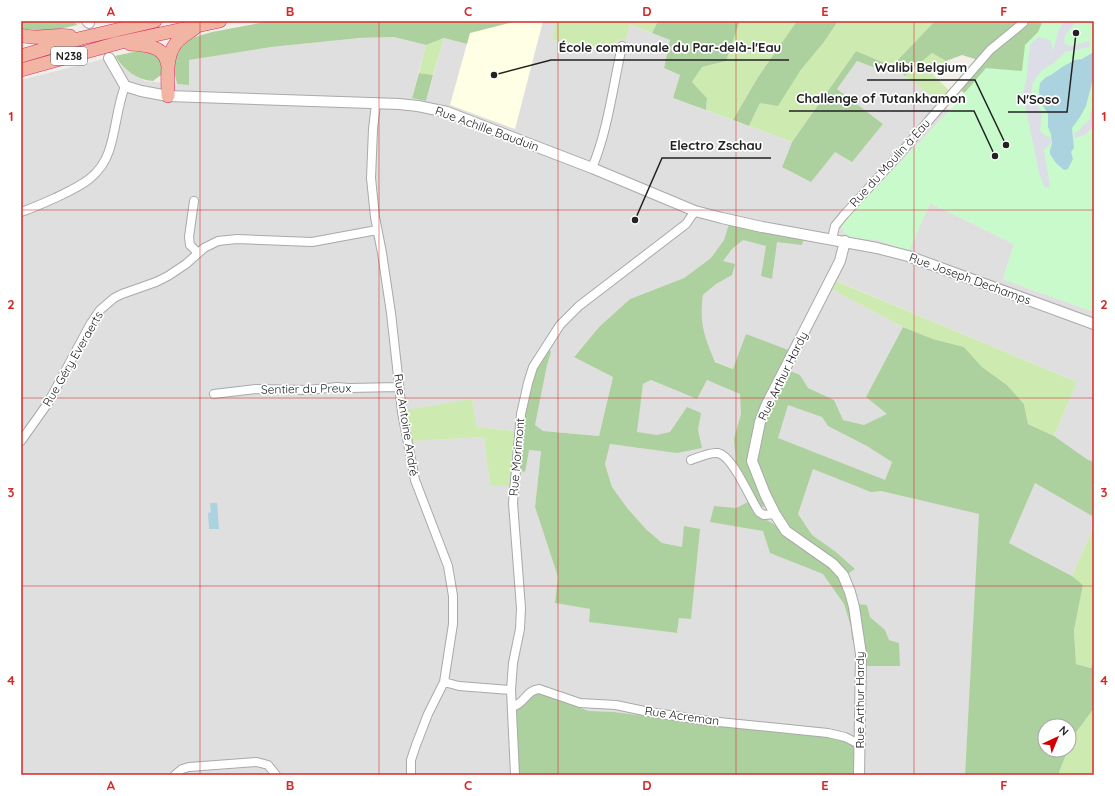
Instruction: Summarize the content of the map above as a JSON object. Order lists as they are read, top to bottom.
{
  "streets": {
    "highway": ["N238"],
    "street": [
      "Rue Achille Bauduin",
      "Rue du Moulin à Eau",
      "Rue Joseph Dechamps",
      "Rue Géry Everaerts",
      "Rue Arthur Hardy",
      "Sentier du Preux",
      "Rue Antoine André",
      "Rue Morimont",
      "Rue Acreman"
    ]
  },
  "crossings": [
    ["Rue Achille Bauduin", "Rue du Moulin à Eau"],
    ["Rue Achille Bauduin", "Rue Joseph Dechamps"],
    ["Rue Achille Bauduin", "Rue Arthur Hardy"],
    ["Rue Achille Bauduin", "Rue Morimont"],
    ["Rue Joseph Dechamps", "Rue Arthur Hardy"],
    ["Rue Géry Everaerts", "Rue Antoine André"],
    ["Rue Arthur Hardy", "Rue Acreman"],
    ["Sentier du Preux", "Rue Antoine André"],
    ["Rue Morimont", "Rue Acreman"]
  ],
  "places": [
    "N'Soso",
    "École communale du Par-delà-l'Eau",
    "Walibi Belgium",
    "Challenge of Tutankhamon",
    "Electro Zschau"
  ],
  "north": "top right",
  "grid": {
    "columns": [
      "A",
      "B",
      "C",
      "D",
      "E",
      "F"
    ],
    "rows": [
      "1",
      "2",
      "3",
      "4"
    ]
  }
}
